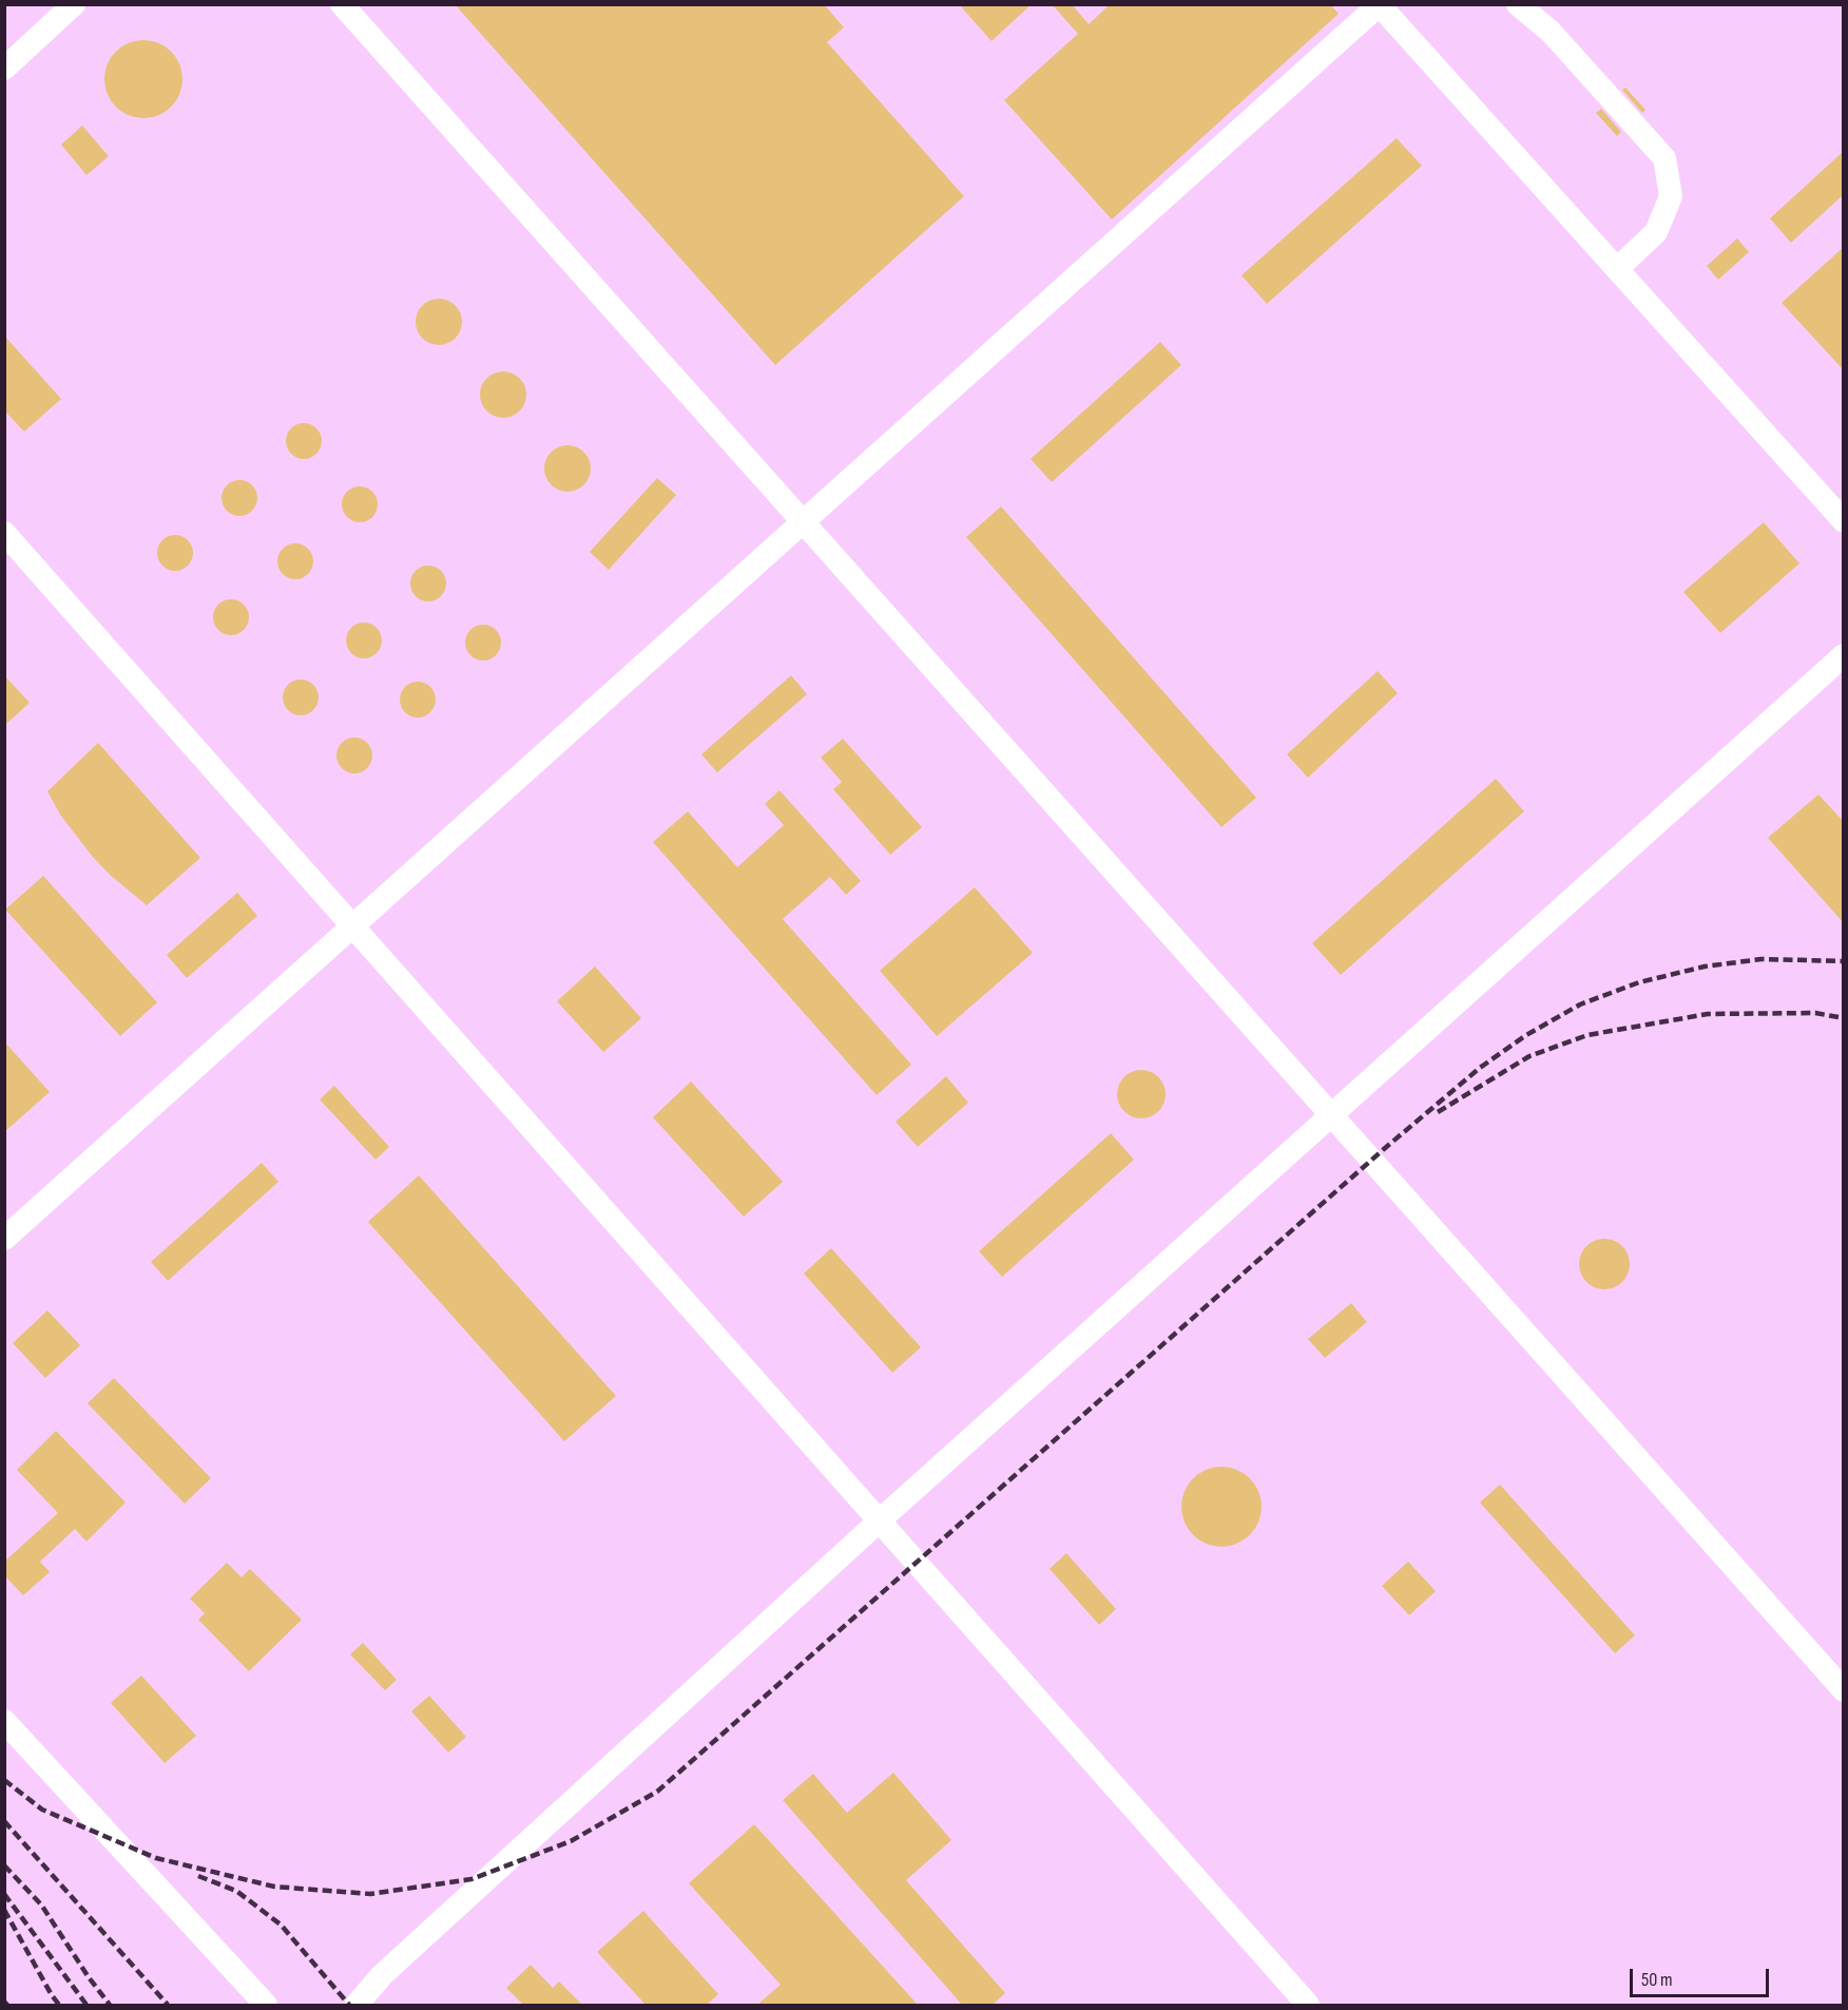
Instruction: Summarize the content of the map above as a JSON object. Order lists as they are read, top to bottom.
{
  "scale_bar": "50 m"
}
